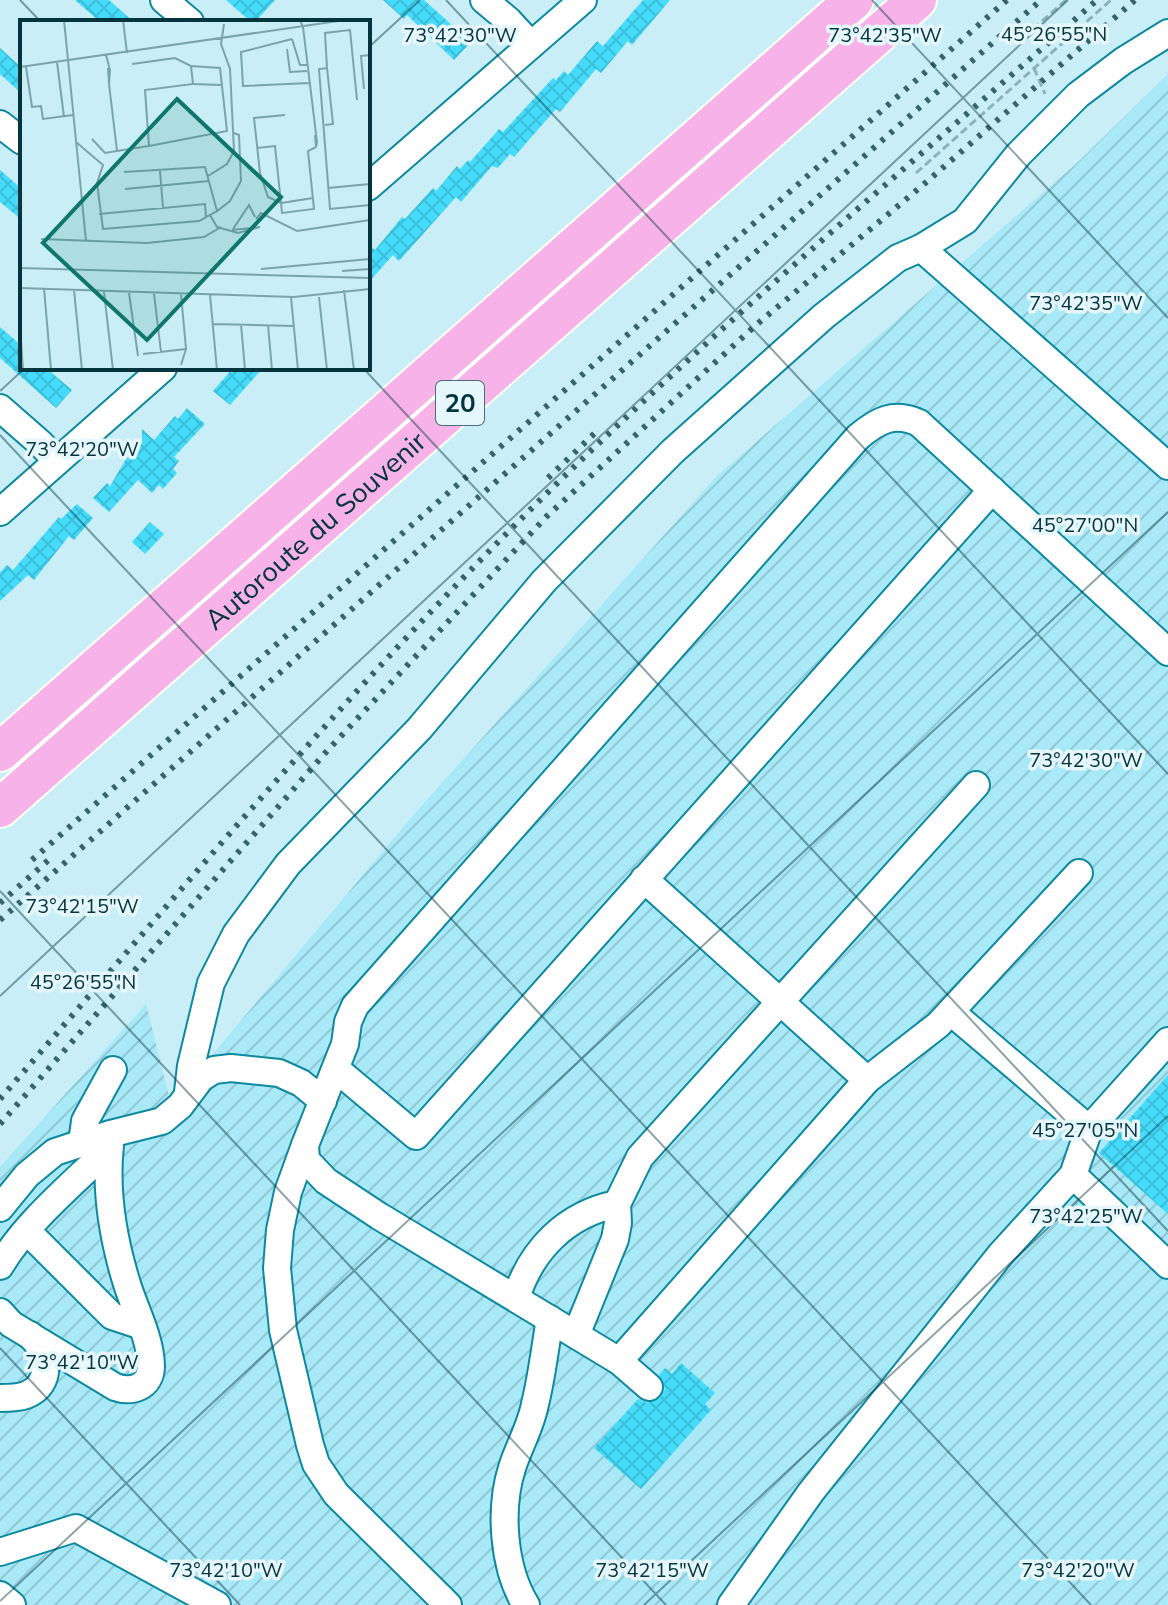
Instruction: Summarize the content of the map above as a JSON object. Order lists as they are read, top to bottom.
{
  "streets": {
    "highway": ["20", "Autoroute du Souvenir"]
  },
  "coordinates": [
    "45°26'55\"N",
    "73°42'30\"W",
    "73°42'35\"W",
    "73°42'20\"W",
    "45°27'00\"N",
    "73°42'15\"W",
    "45°27'05\"N",
    "73°42'25\"W",
    "73°42'10\"W"
  ]
}
